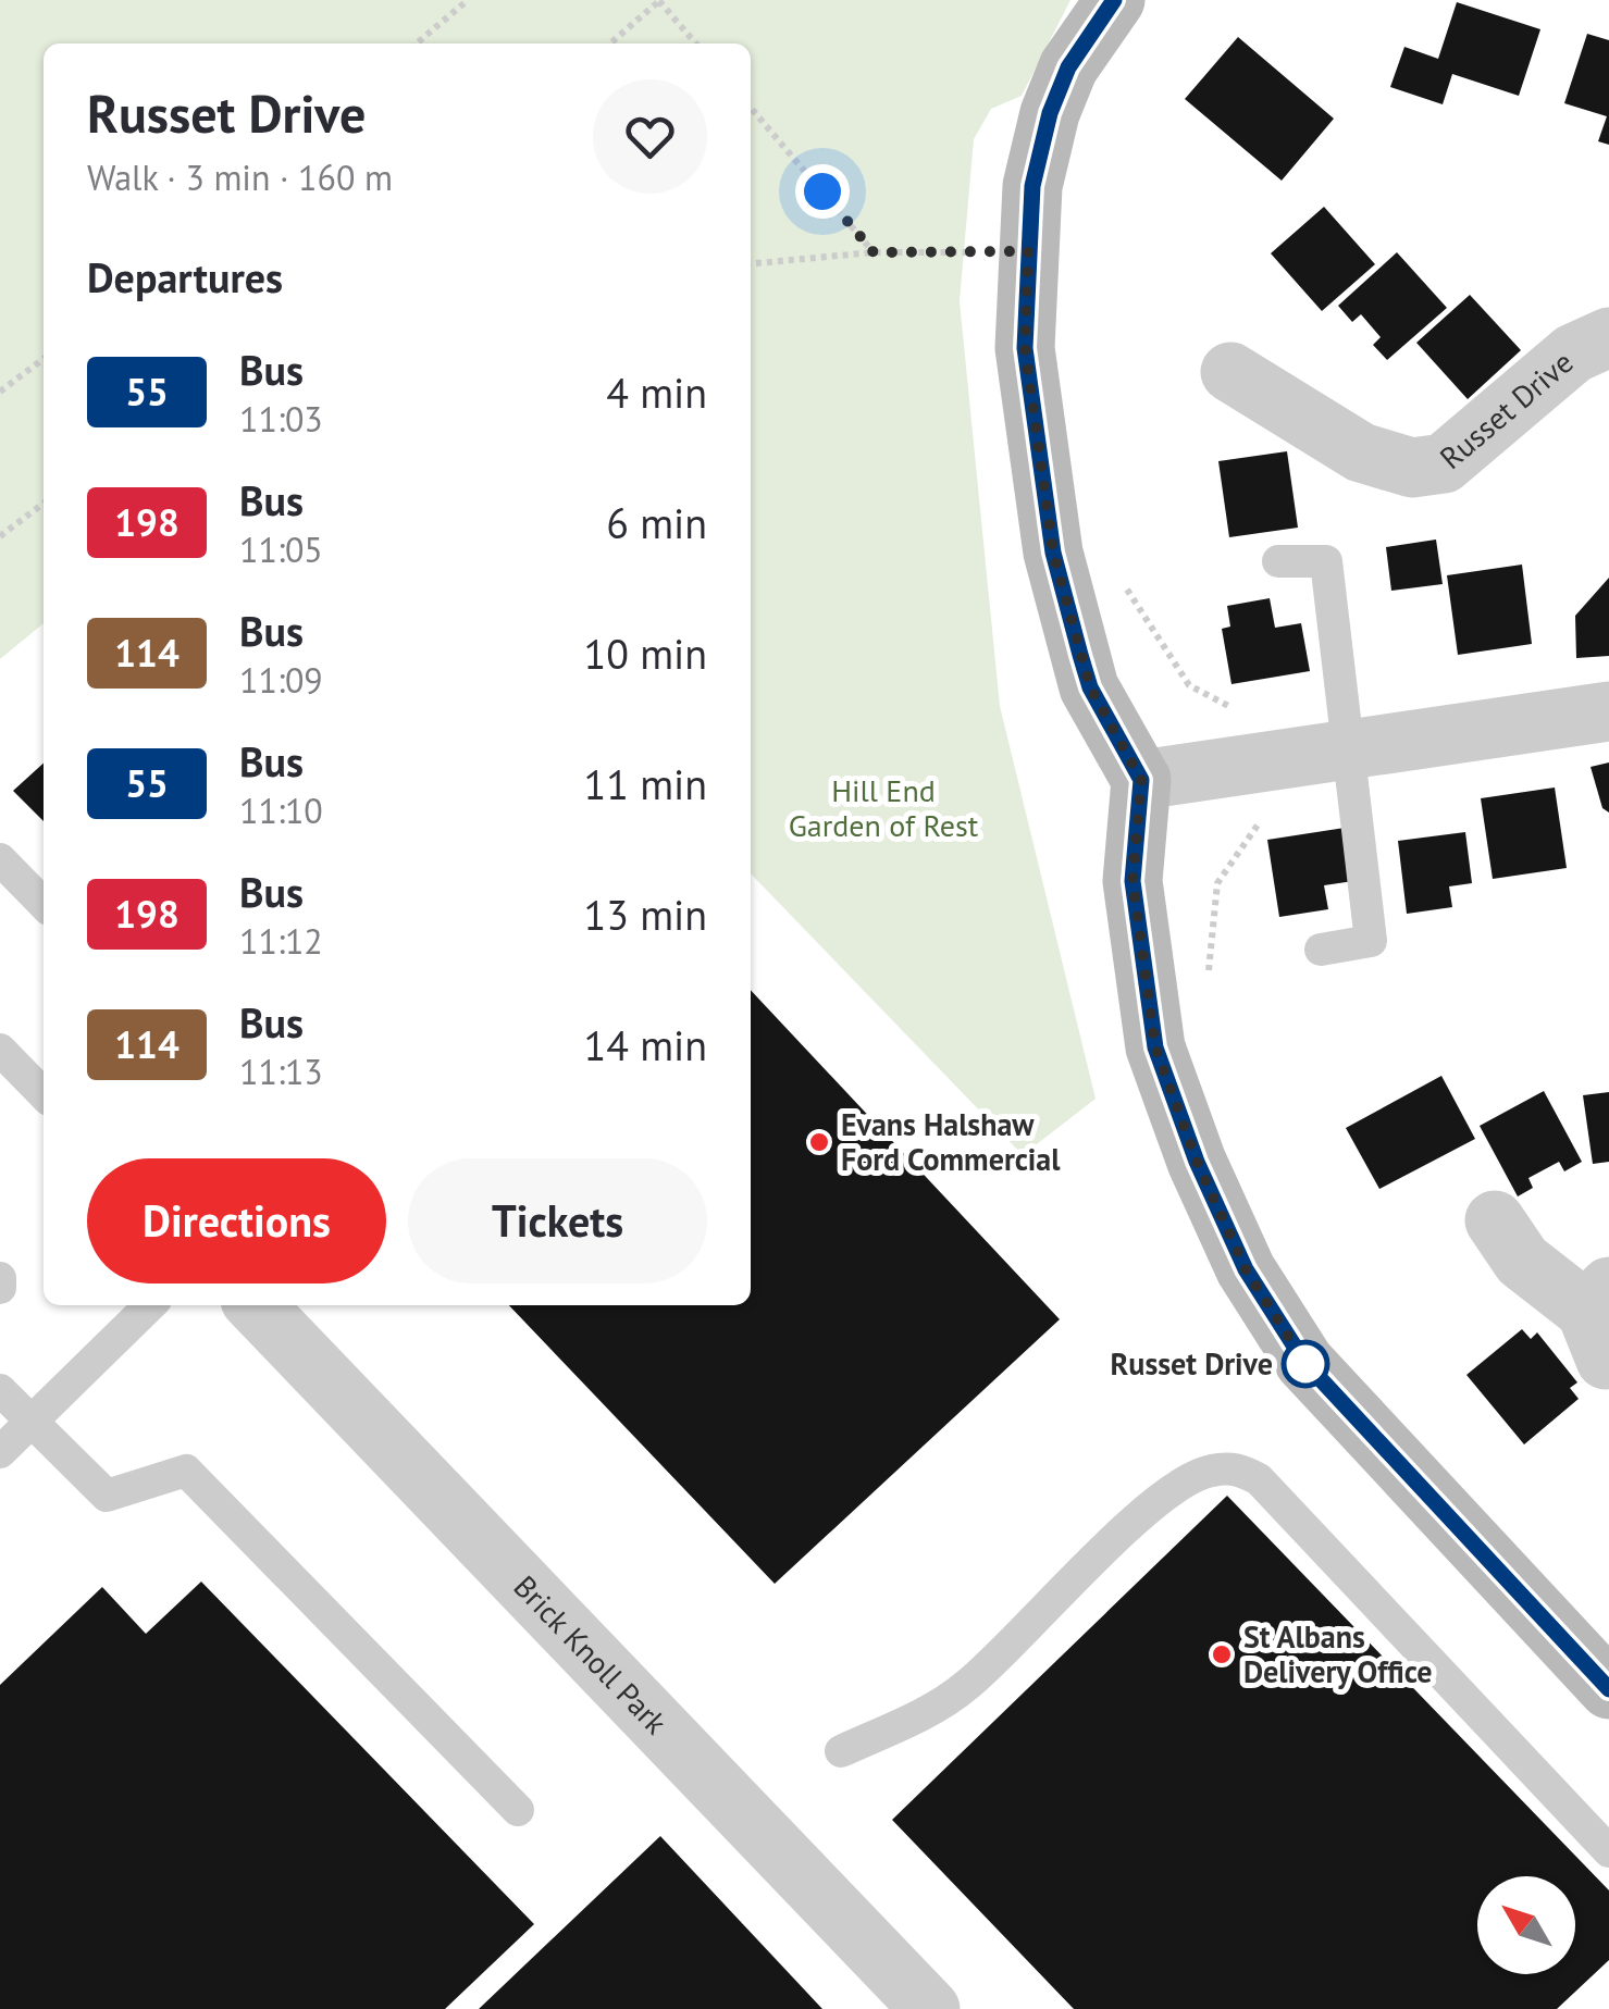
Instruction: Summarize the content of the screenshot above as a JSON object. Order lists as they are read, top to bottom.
{
  "streets": {
    "street": ["Russet Drive", "Brick Knoll Park"]
  },
  "parks": ["Hill End Garden of Rest"],
  "places": ["Evans Halshaw Ford Commercial", "Russet Drive", "St Albans Delivery Office"],
  "lines": ["bus line 55"],
  "north": "top left",
  "page": {
    "heading": [
      ["Russet Drive", "Walk · 3 min · 160 m"],
      "Departures"
    ],
    "list": [
      {
        "mark": "55",
        "name": "Bus",
        "note": "11:03",
        "value": "4 min"
      },
      {
        "mark": "198",
        "name": "Bus",
        "note": "11:05",
        "value": "6 min"
      },
      {
        "mark": "114",
        "name": "Bus",
        "note": "11:09",
        "value": "10 min"
      },
      {
        "mark": "55",
        "name": "Bus",
        "note": "11:10",
        "value": "11 min"
      },
      {
        "mark": "198",
        "name": "Bus",
        "note": "11:12",
        "value": "13 min"
      },
      {
        "mark": "114",
        "name": "Bus",
        "note": "11:13",
        "value": "14 min"
      }
    ],
    "buttons": ["Directions", "Tickets"]
  }
}
